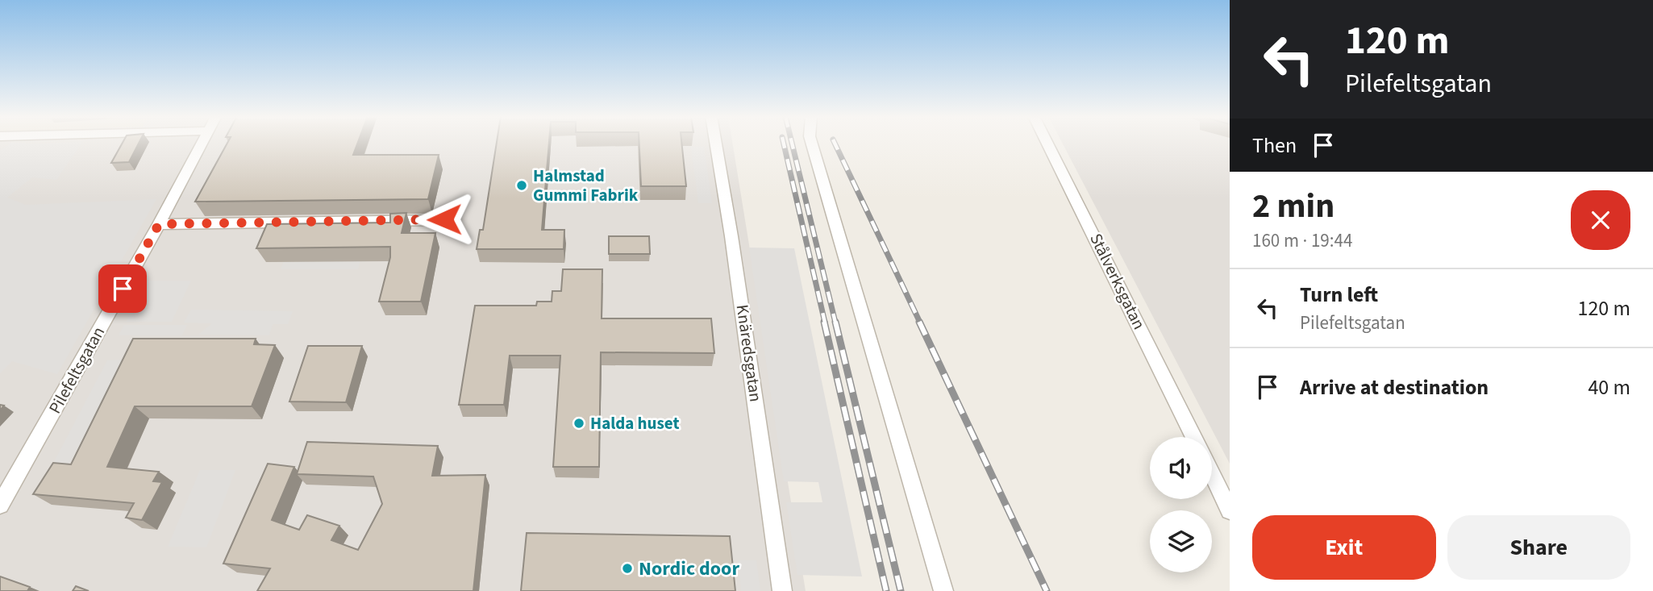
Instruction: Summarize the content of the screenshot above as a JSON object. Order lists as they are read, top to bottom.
{
  "streets": {
    "street": ["Stålverksgatan", "Knäredsgatan", "Pilefeltsgatan"]
  },
  "places": ["Halmstad Gummi Fabrik", "Halda huset", "Nordic door"],
  "page": {
    "turn": ["120 m", "Pilefeltsgatan"],
    "then": "Then",
    "heading": ["2 min", "160 m · 19:44"],
    "list": [
      {
        "name": "Turn left",
        "note": "Pilefeltsgatan",
        "value": "120 m"
      },
      {
        "name": "Arrive at destination",
        "value": "40 m"
      }
    ],
    "buttons": ["Exit", "Share"]
  }
}
